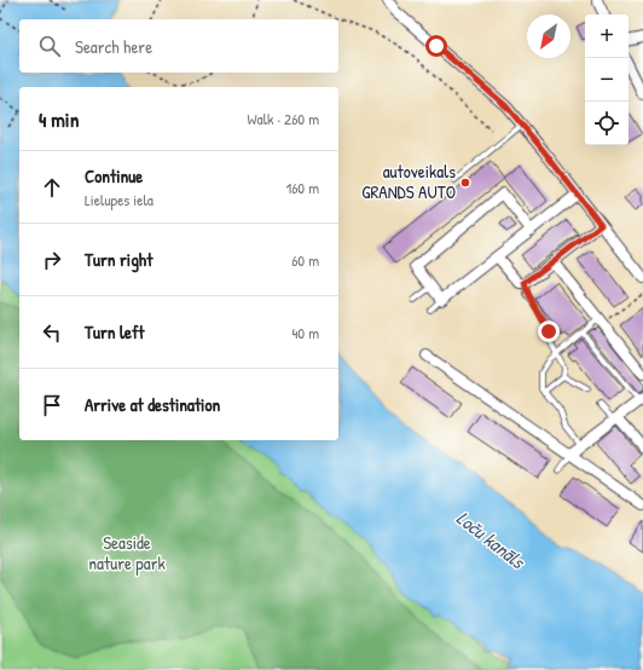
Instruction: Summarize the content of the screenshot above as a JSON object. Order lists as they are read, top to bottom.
{
  "water": ["Loču kanāls"],
  "parks": ["Seaside nature park"],
  "places": ["autoveikals GRANDS AUTO"],
  "north": "bottom left",
  "page": {
    "map_buttons": ["+", "−"],
    "search": "Search here",
    "heading": ["4 min", "Walk · 260 m"],
    "list": [
      ["Continue", "Lielupes iela", "160 m"],
      ["Turn right", "60 m"],
      ["Turn left", "40 m"],
      "Arrive at destination"
    ]
  }
}
